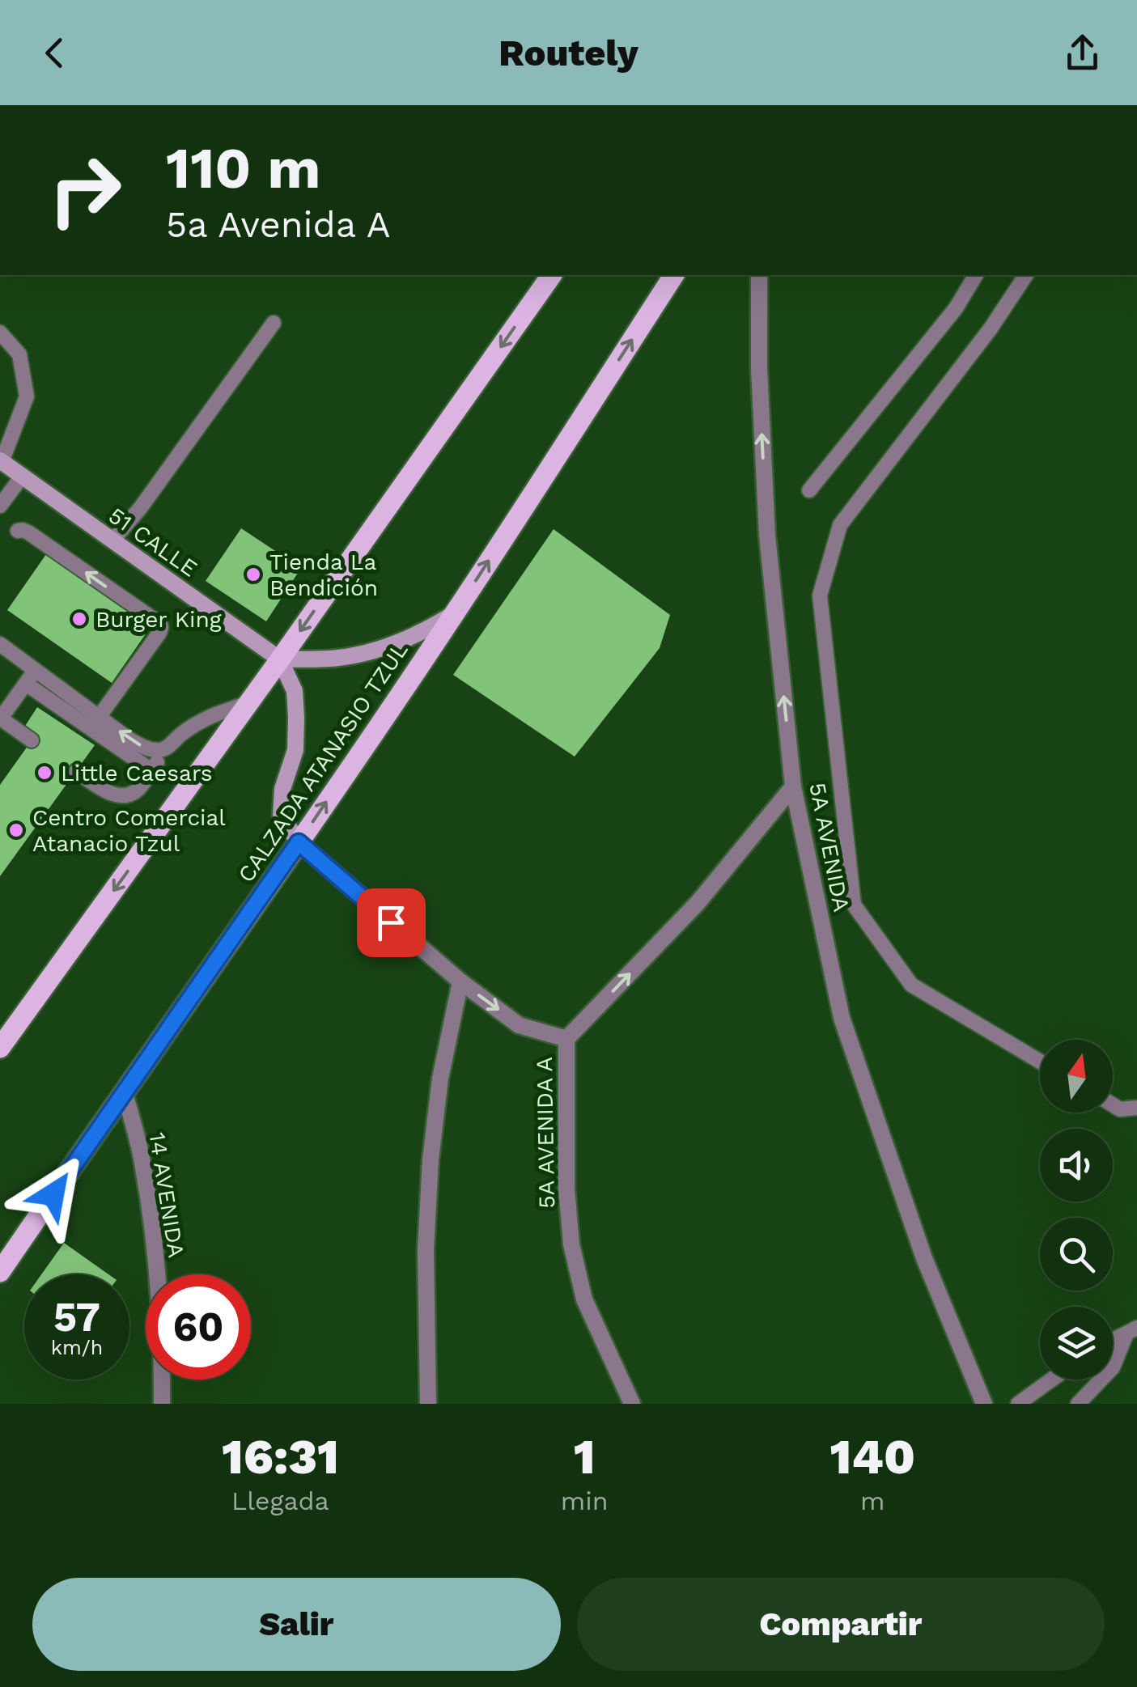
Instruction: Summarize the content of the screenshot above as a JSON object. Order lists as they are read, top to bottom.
{
  "streets": {
    "main road": ["CALZADA ATANASIO TZUL"],
    "street": [
      "51 CALLE",
      "5A AVENIDA",
      "5A AVENIDA A",
      "14 AVENIDA"
    ]
  },
  "crossings": [
    ["CALZADA ATANASIO TZUL", "5A AVENIDA A"],
    ["CALZADA ATANASIO TZUL", "14 AVENIDA"]
  ],
  "one_way": ["5A AVENIDA"],
  "places": [
    "Tienda La Bendición",
    "Burger King",
    "Little Caesars",
    "Centro Comercial Atanacio Tzul"
  ],
  "north": "top",
  "page": {
    "header": "Routely",
    "turn": ["110 m", "5a Avenida A"],
    "speed": "57 km/h",
    "limit": "60",
    "eta": [
      "16:31",
      "Llegada",
      "1",
      "min",
      "140",
      "m"
    ],
    "buttons": ["Salir", "Compartir"]
  }
}
